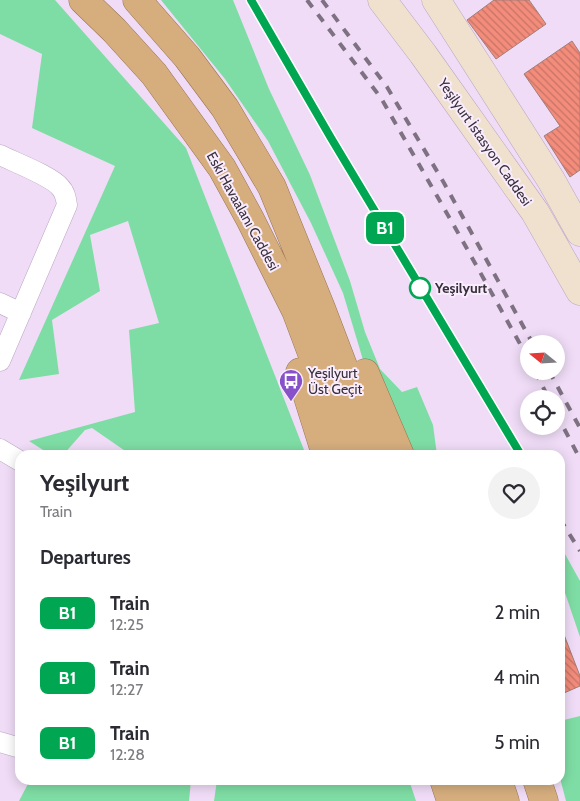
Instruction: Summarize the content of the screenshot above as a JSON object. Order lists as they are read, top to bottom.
{
  "streets": {
    "highway": ["Eski Havaalanı Caddesi"],
    "main road": ["Yeşilyurt İstasyon Caddesi"]
  },
  "places": {
    "other": ["Yeşilyurt"],
    "bus stop": ["Yeşilyurt Üst Geçit"]
  },
  "north": "left",
  "page": {
    "on_map": "B1",
    "heading": [
      ["Yeşilyurt", "Train"],
      "Departures"
    ],
    "list": [
      {
        "mark": "B1",
        "name": "Train",
        "note": "12:25",
        "value": "2 min"
      },
      {
        "mark": "B1",
        "name": "Train",
        "note": "12:27",
        "value": "4 min"
      },
      {
        "mark": "B1",
        "name": "Train",
        "note": "12:28",
        "value": "5 min"
      }
    ]
  }
}
